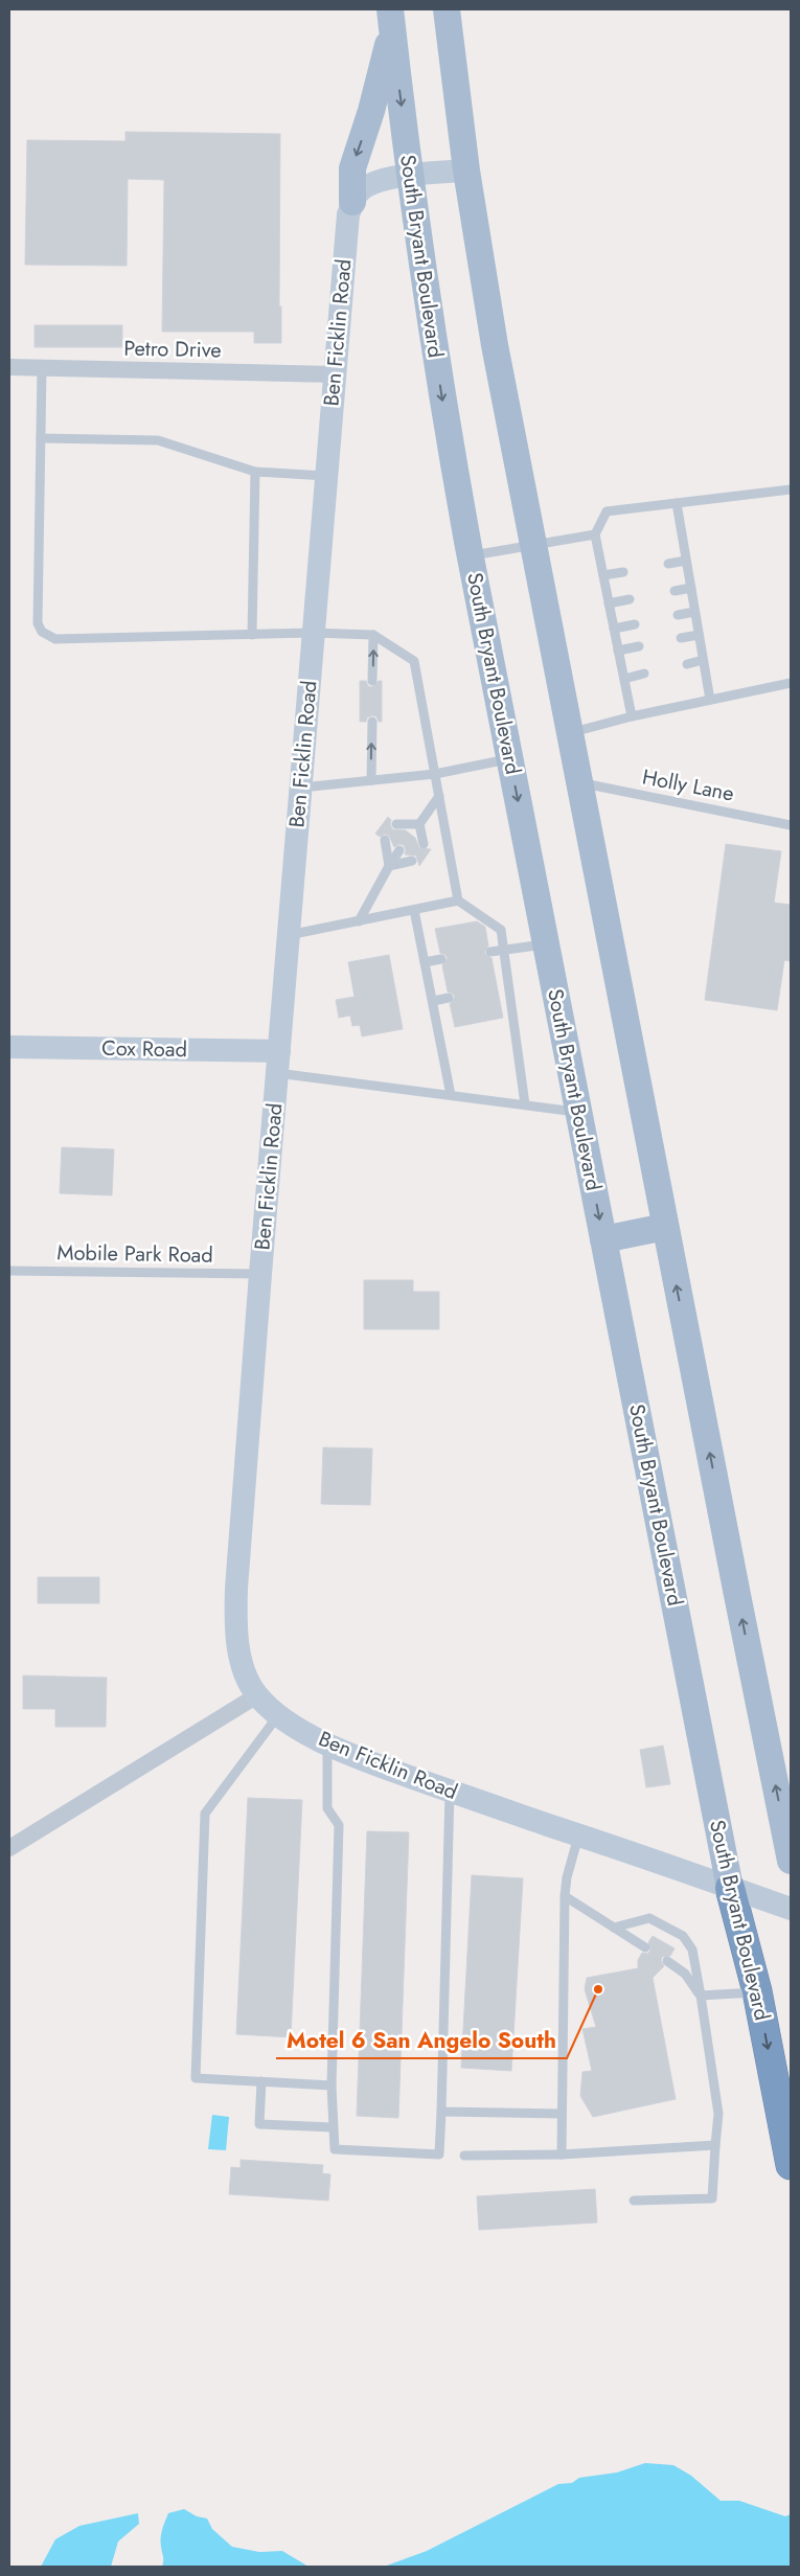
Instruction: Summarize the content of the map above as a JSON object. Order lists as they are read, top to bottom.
{
  "streets": {
    "highway": ["South Bryant Boulevard"],
    "street": ["Ben Ficklin Road", "Petro Drive", "Cox Road"],
    "lane": ["Holly Lane", "Mobile Park Road"]
  },
  "crossings": [
    ["South Bryant Boulevard", "Ben Ficklin Road"],
    ["Ben Ficklin Road", "Petro Drive"],
    ["Ben Ficklin Road", "Cox Road"],
    ["Ben Ficklin Road", "Mobile Park Road"]
  ],
  "places": ["Motel 6 San Angelo South"]
}
